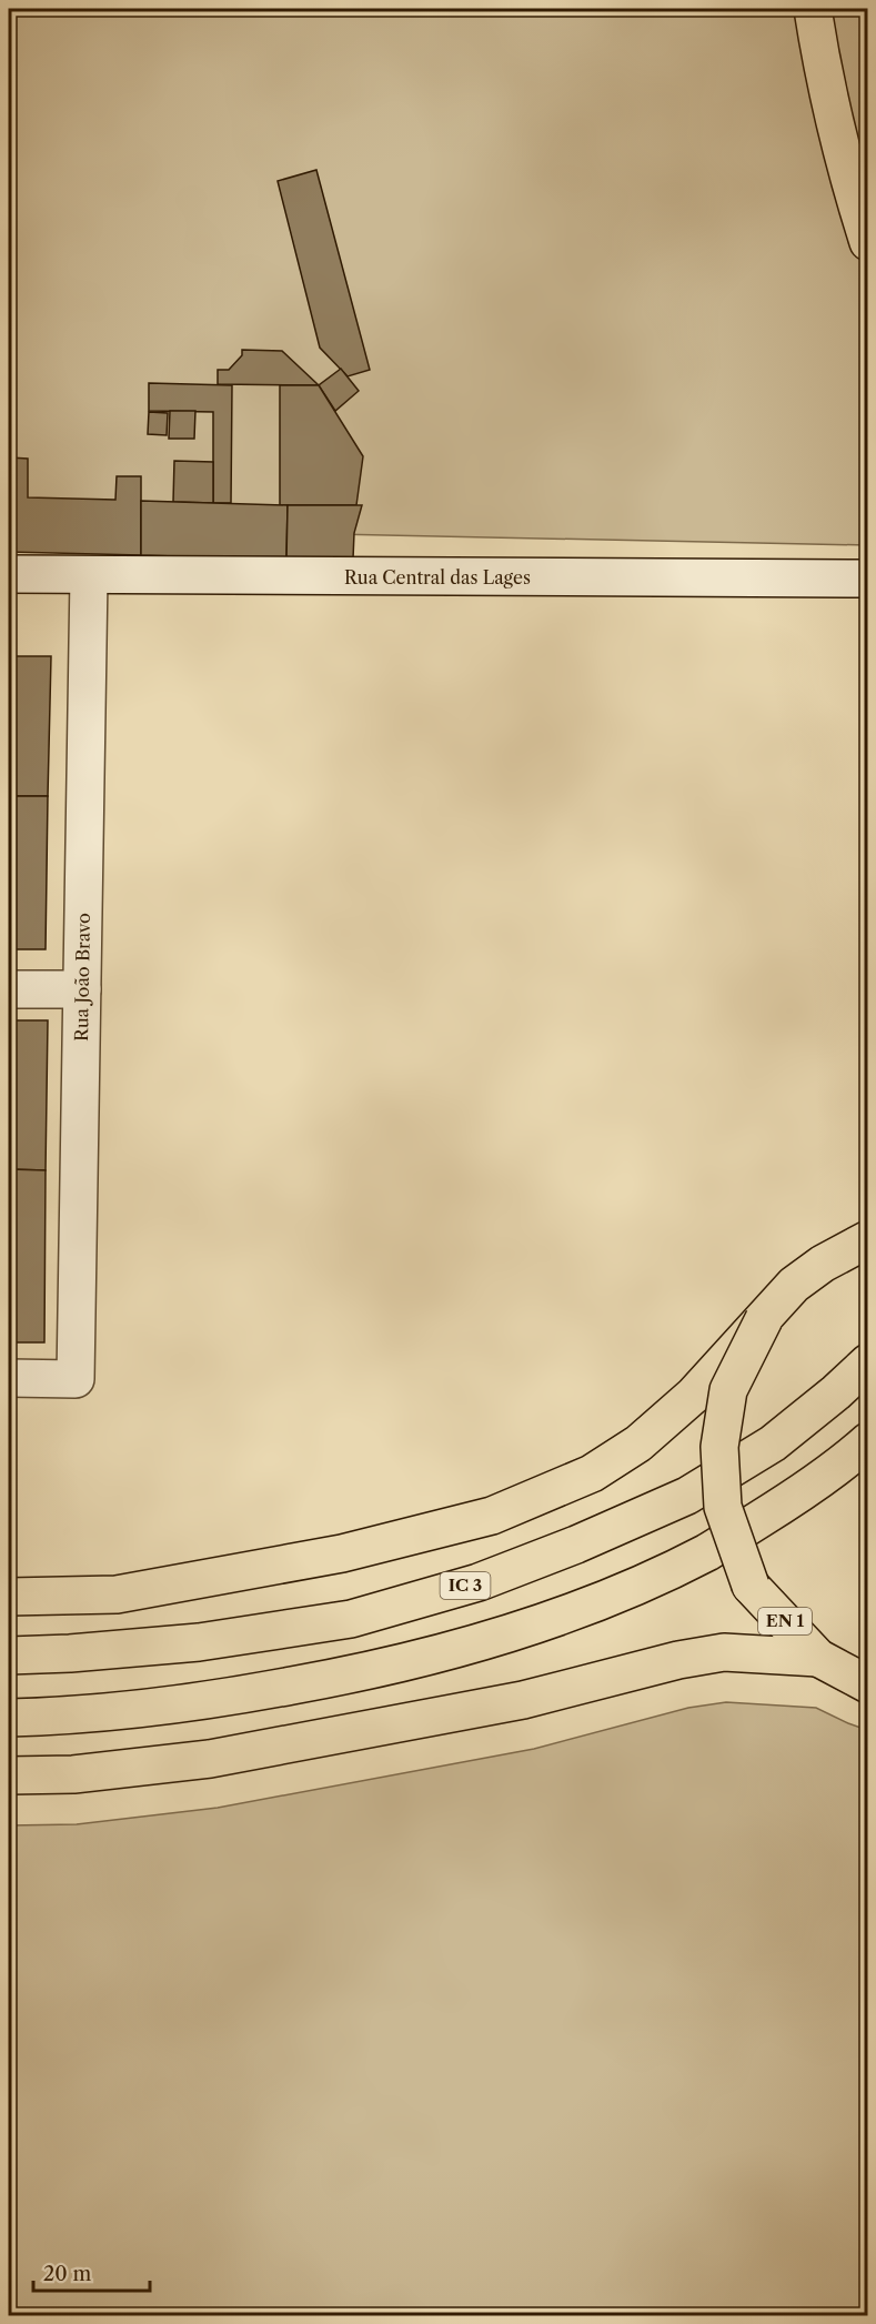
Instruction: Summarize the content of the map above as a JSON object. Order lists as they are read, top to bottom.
{
  "streets": {
    "highway": ["IC 3", "EN 1"],
    "street": ["Rua Central das Lages", "Rua João Bravo"]
  },
  "crossings": [
    ["Rua Central das Lages", "Rua João Bravo"]
  ],
  "scale_bar": "20 m"
}
